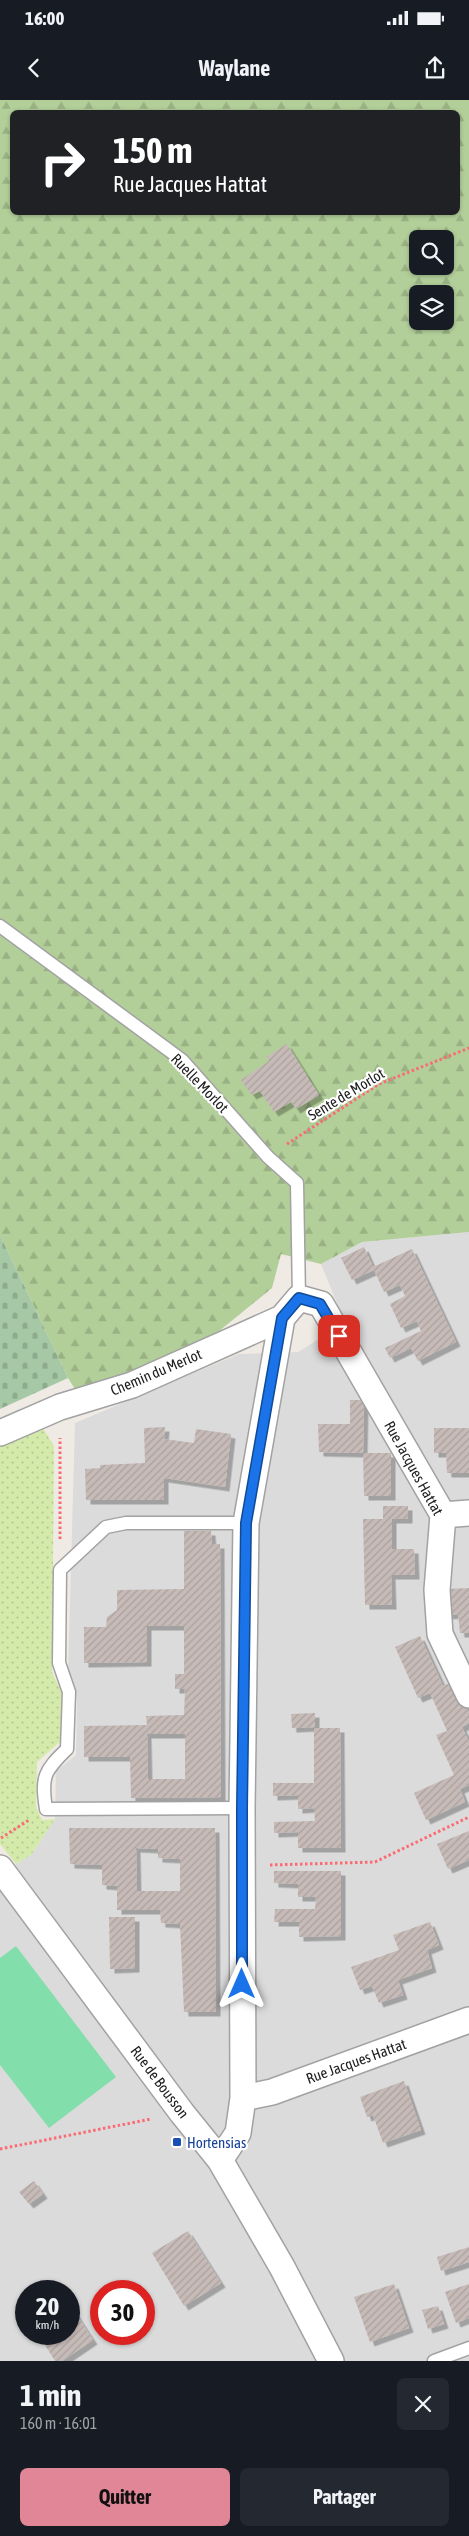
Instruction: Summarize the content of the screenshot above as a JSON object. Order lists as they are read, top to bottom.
{
  "streets": {
    "street": ["Chemin du Merlot", "Rue Jacques Hattat", "Rue de Bousson"],
    "lane": ["Ruelle Morlot"],
    "path": ["Sente de Morlot"]
  },
  "crossings": [
    ["Ruelle Morlot", "Sente de Morlot"],
    ["Ruelle Morlot", "Rue Jacques Hattat"]
  ],
  "places": {
    "transit": ["Hortensias"]
  },
  "page": {
    "status": "16:00",
    "header": "Waylane",
    "turn": ["150 m", "Rue Jacques Hattat"],
    "speed": "20 km/h",
    "limit": "30",
    "heading": ["1 min", "160 m · 16:01"],
    "buttons": ["Quitter", "Partager"]
  }
}
